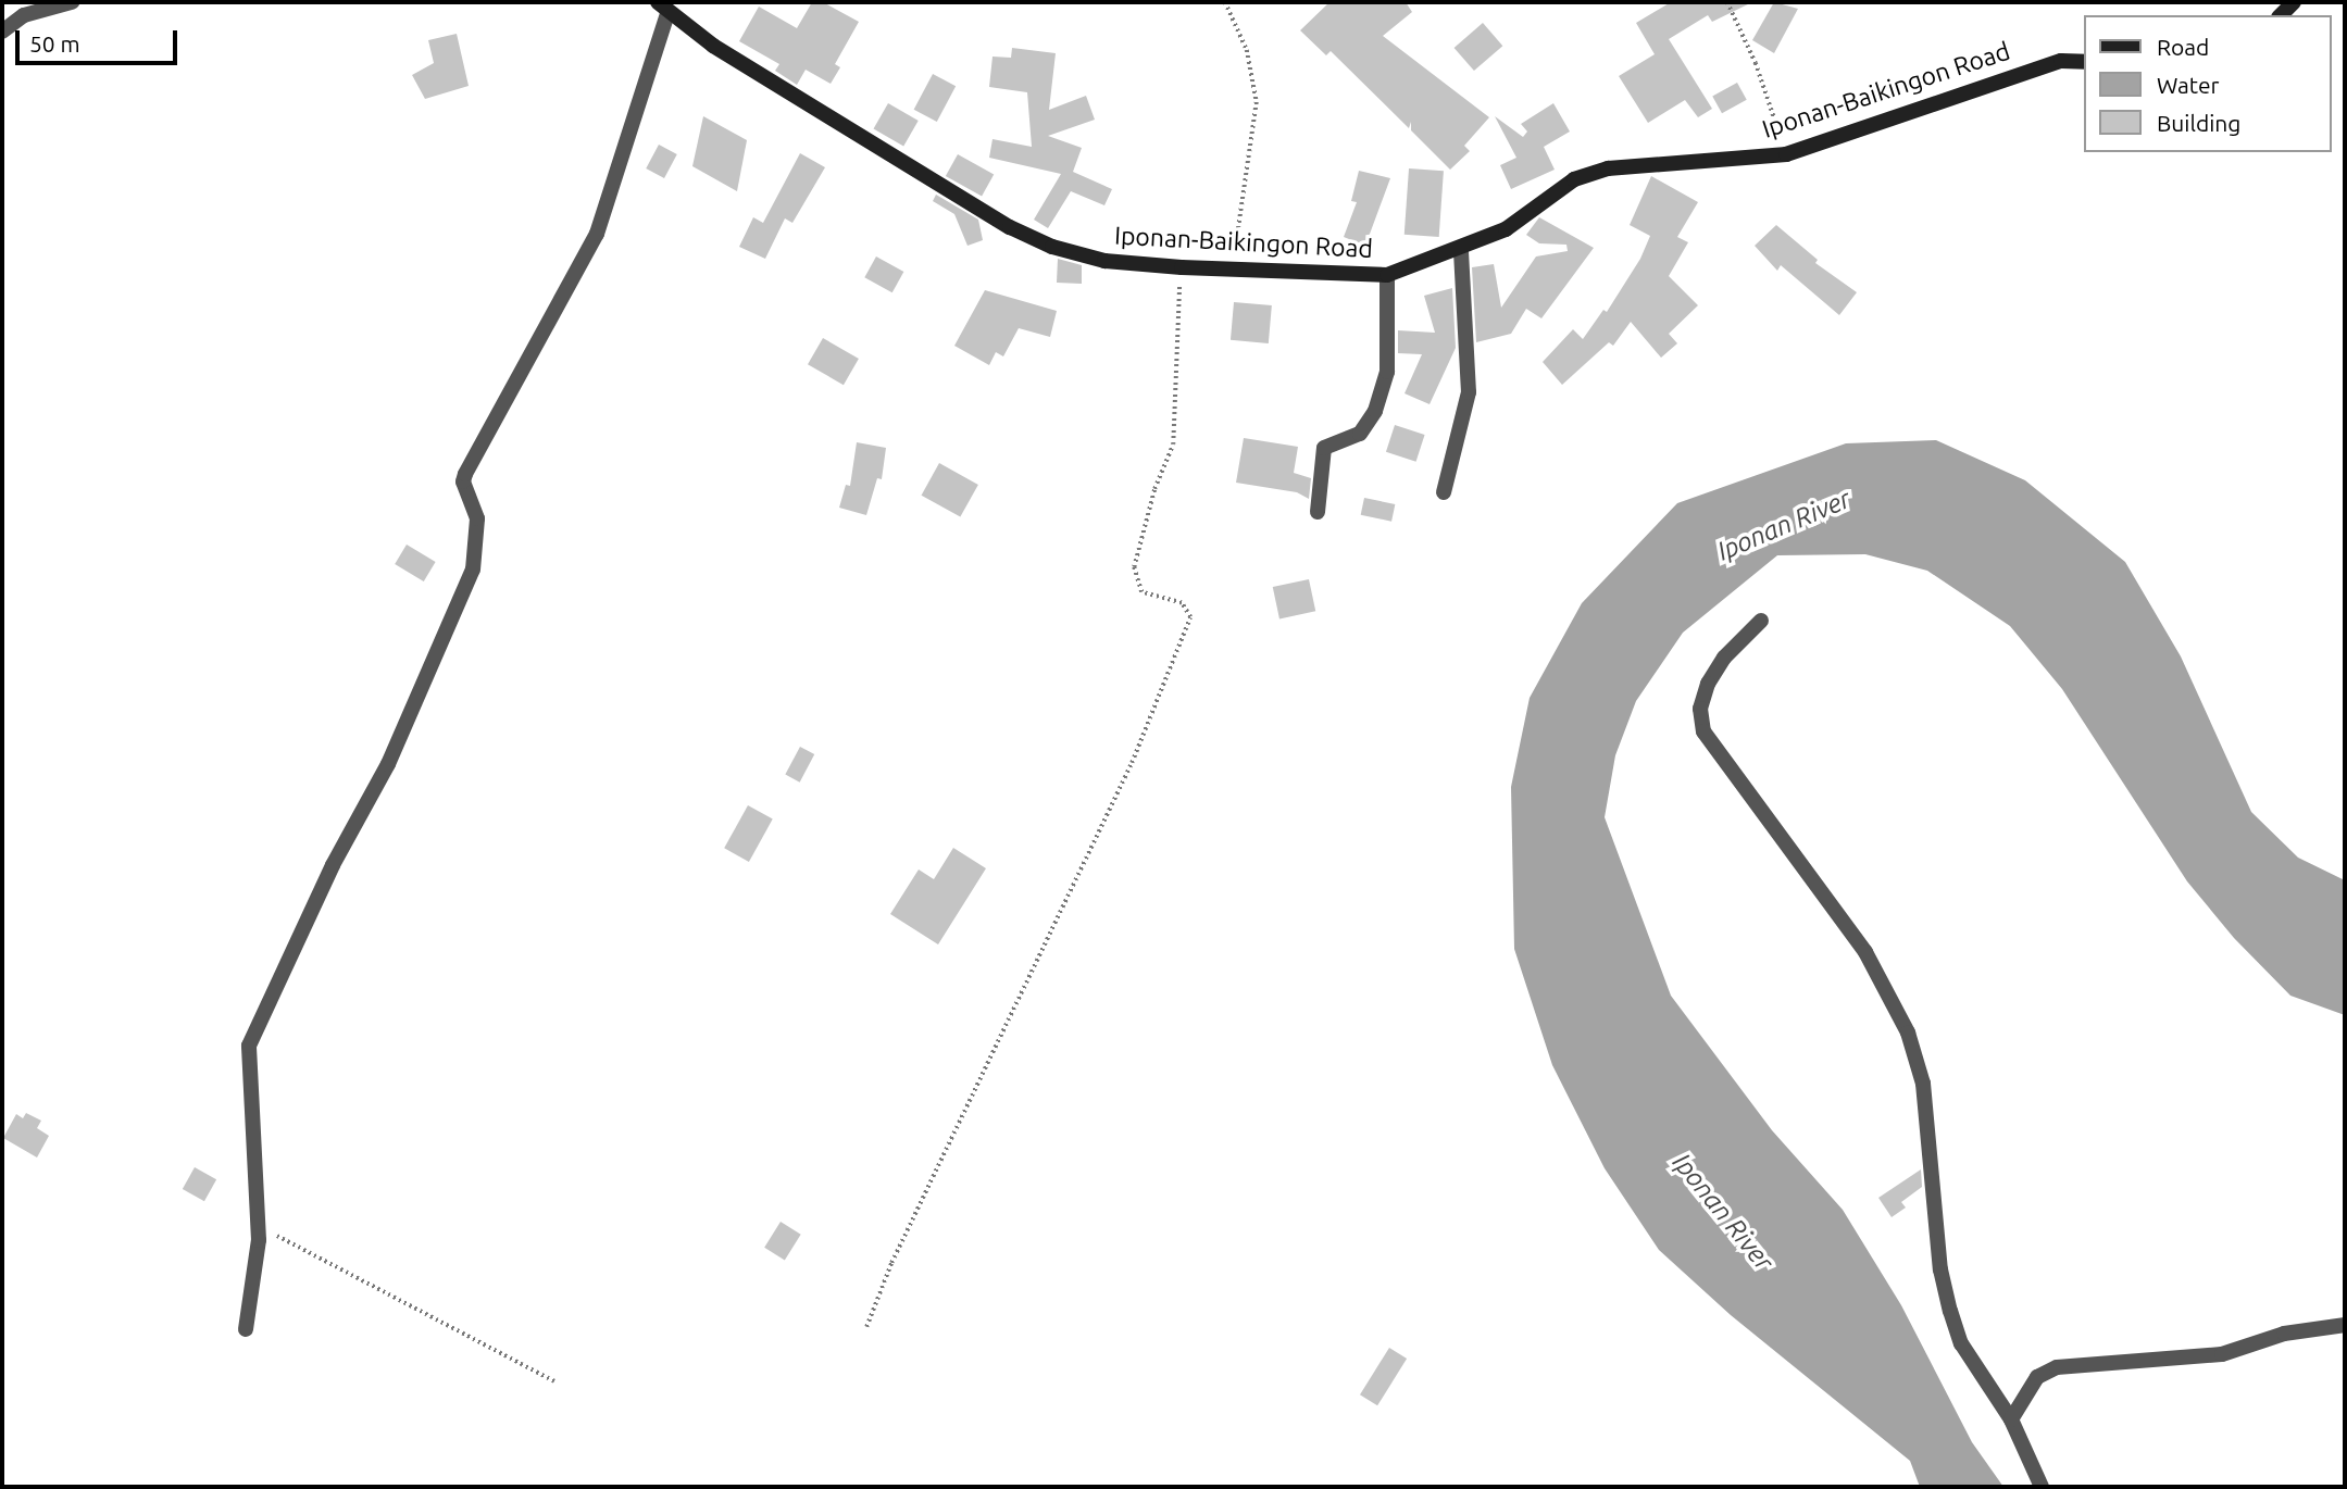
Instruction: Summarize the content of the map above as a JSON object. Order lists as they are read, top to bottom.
{
  "streets": {
    "street": ["Iponan-Baikingon Road"]
  },
  "water": ["Iponan River"],
  "legend": ["Road", "Water", "Building"],
  "scale_bar": "50 m"
}
